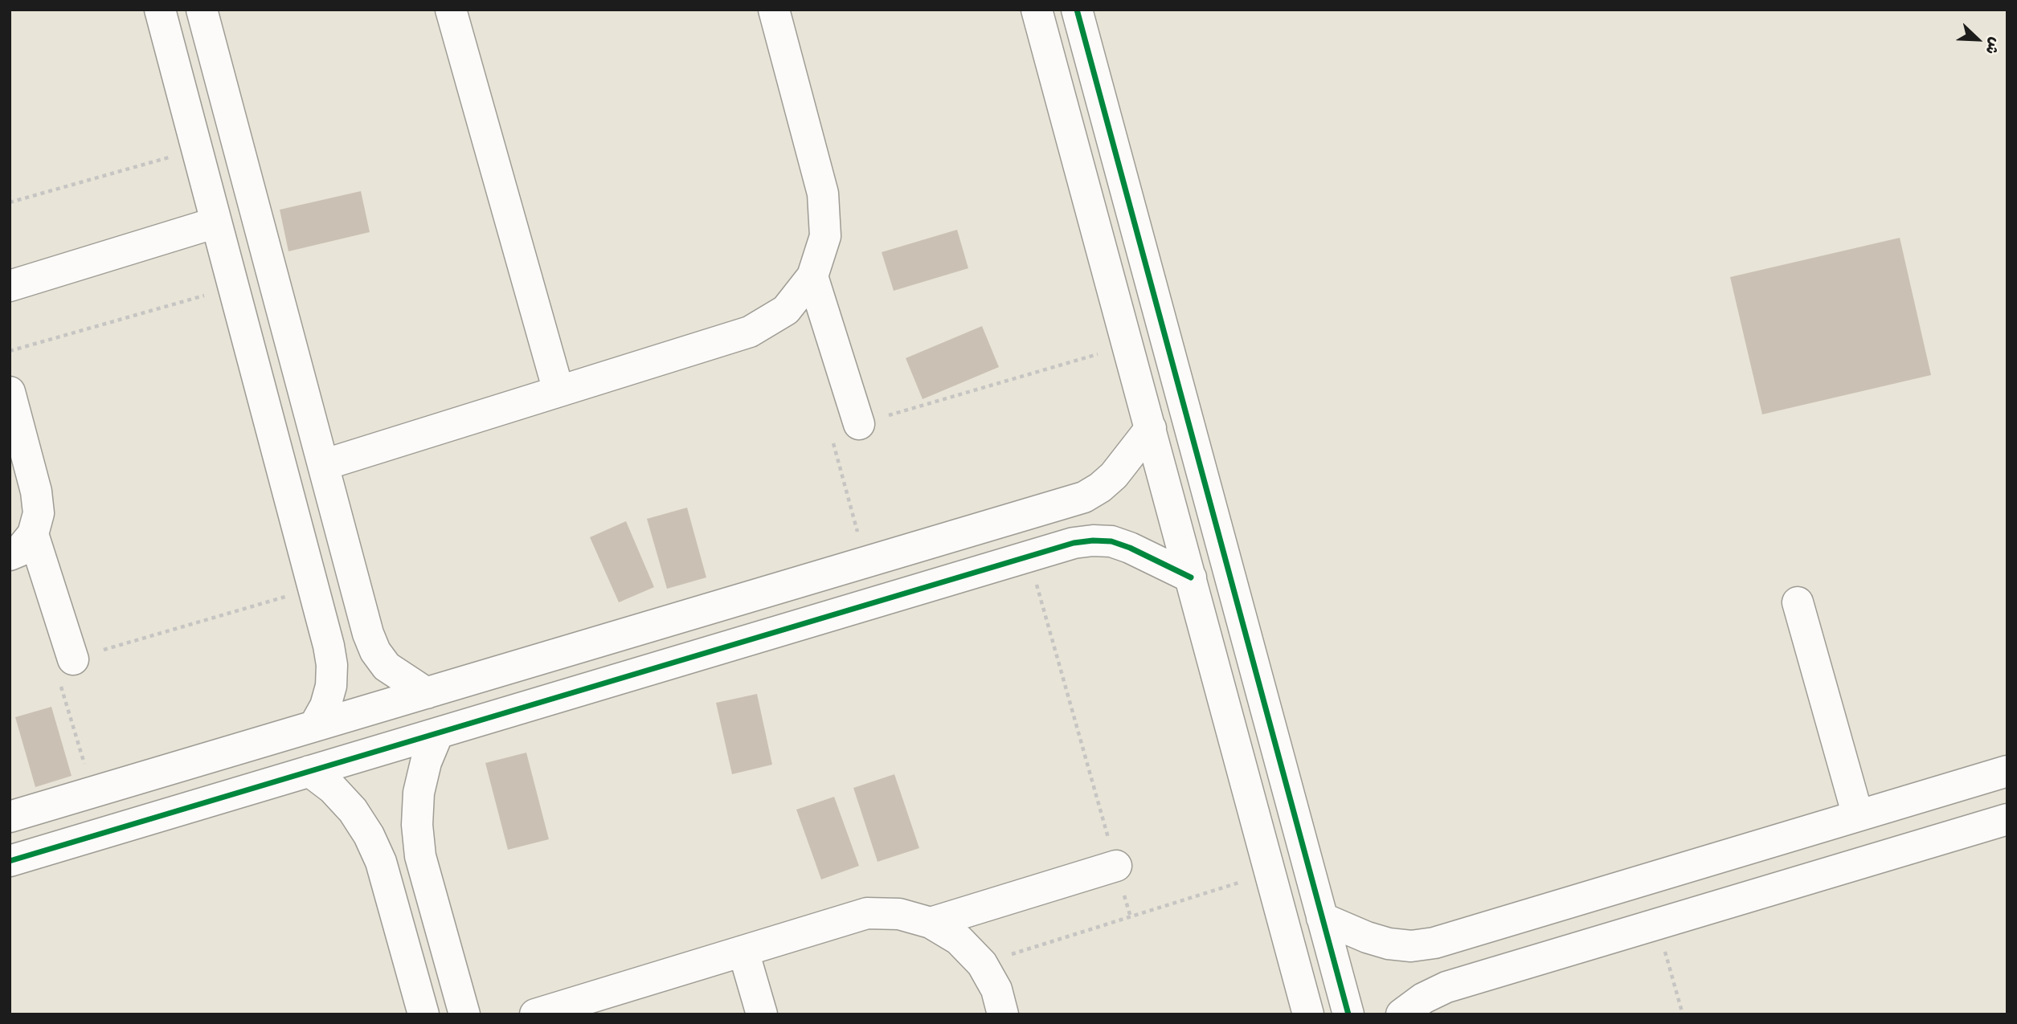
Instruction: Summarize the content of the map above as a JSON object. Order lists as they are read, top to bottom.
{
  "north": "bottom right"
}
